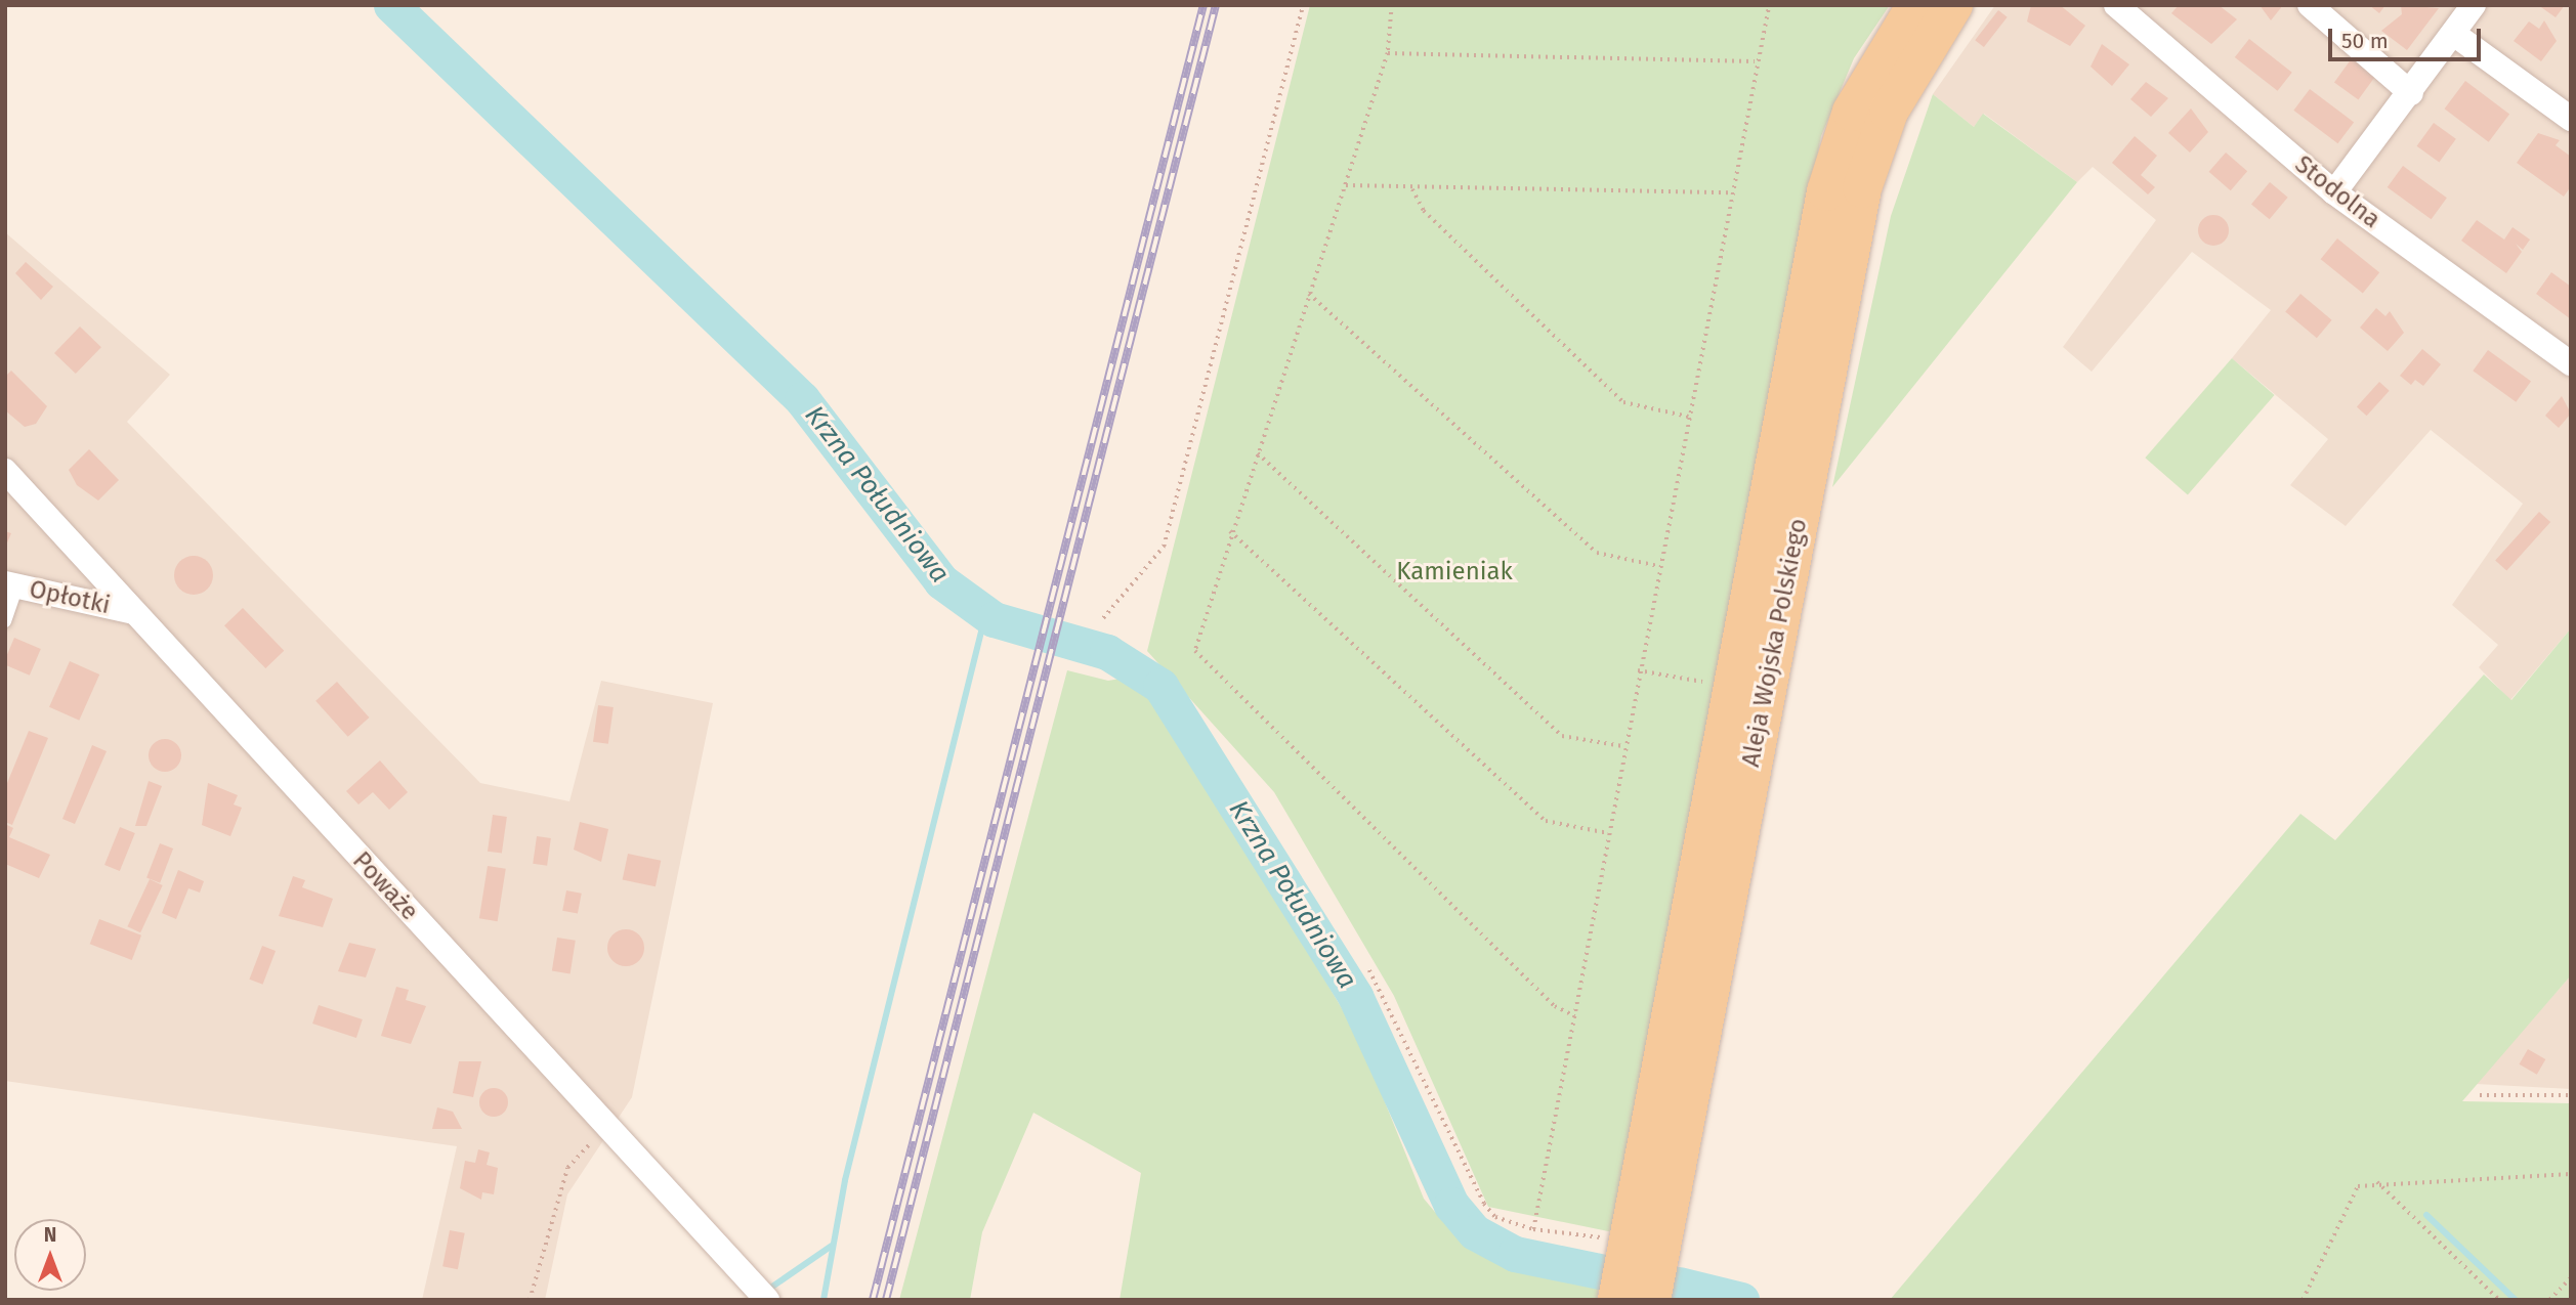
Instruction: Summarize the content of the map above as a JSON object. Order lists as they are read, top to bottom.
{
  "streets": {
    "main road": ["Aleja Wojska Polskiego"],
    "street": ["Stodolna", "Opłotki", "Poważe"]
  },
  "crossings": [
    ["Opłotki", "Poważe"]
  ],
  "water": ["Krzna Południowa"],
  "parks": ["Kamieniak"],
  "scale_bar": "50 m",
  "north": "top"
}
